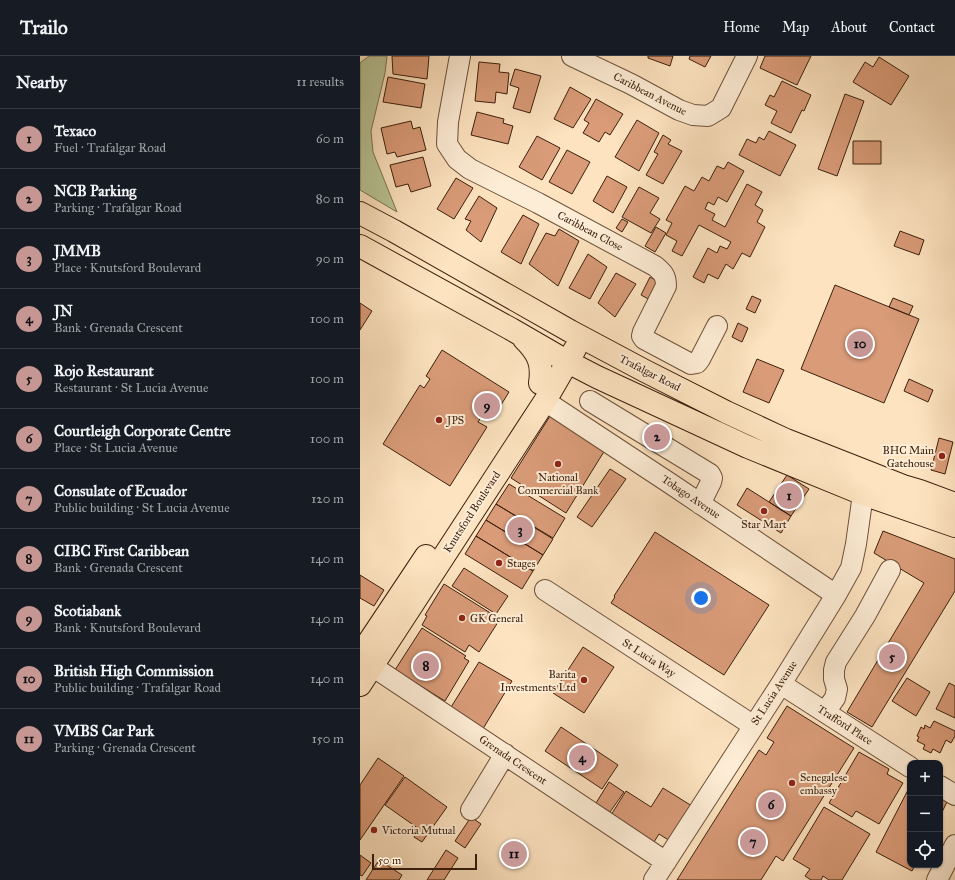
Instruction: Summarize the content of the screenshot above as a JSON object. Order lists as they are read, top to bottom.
{
  "streets": {
    "main road": ["Trafalgar Road", "Knutsford Boulevard"],
    "street": [
      "Caribbean Avenue",
      "Caribbean Close",
      "Tobago Avenue",
      "St Lucia Way",
      "St Lucia Avenue",
      "Trafford Place",
      "Grenada Crescent"
    ]
  },
  "crossings": [
    ["Trafalgar Road", "Knutsford Boulevard"],
    ["Tobago Avenue", "Knutsford Boulevard"],
    ["Tobago Avenue", "St Lucia Avenue"],
    ["Knutsford Boulevard", "Grenada Crescent"],
    ["St Lucia Way", "St Lucia Avenue"],
    ["St Lucia Avenue", "Trafford Place"],
    ["St Lucia Avenue", "Grenada Crescent"]
  ],
  "places": [
    "JPS",
    "BHC Main Gatehouse",
    "National Commercial Bank",
    "Star Mart",
    "Stages",
    "GK General",
    "Barita Investments Ltd",
    "Senegalese embassy",
    "Victoria Mutual"
  ],
  "scale_bar": "50 m",
  "page": {
    "header": "Trailo",
    "nav": [
      "Home",
      "Map",
      "About",
      "Contact"
    ],
    "heading": ["Nearby", "11 results"],
    "list": [
      {
        "mark": "1",
        "name": "Texaco",
        "note": "Fuel · Trafalgar Road",
        "value": "60 m"
      },
      {
        "mark": "2",
        "name": "NCB Parking",
        "note": "Parking · Trafalgar Road",
        "value": "80 m"
      },
      {
        "mark": "3",
        "name": "JMMB",
        "note": "Place · Knutsford Boulevard",
        "value": "90 m"
      },
      {
        "mark": "4",
        "name": "JN",
        "note": "Bank · Grenada Crescent",
        "value": "100 m"
      },
      {
        "mark": "5",
        "name": "Rojo Restaurant",
        "note": "Restaurant · St Lucia Avenue",
        "value": "100 m"
      },
      {
        "mark": "6",
        "name": "Courtleigh Corporate Centre",
        "note": "Place · St Lucia Avenue",
        "value": "100 m"
      },
      {
        "mark": "7",
        "name": "Consulate of Ecuador",
        "note": "Public building · St Lucia Avenue",
        "value": "120 m"
      },
      {
        "mark": "8",
        "name": "CIBC First Caribbean",
        "note": "Bank · Grenada Crescent",
        "value": "140 m"
      },
      {
        "mark": "9",
        "name": "Scotiabank",
        "note": "Bank · Knutsford Boulevard",
        "value": "140 m"
      },
      {
        "mark": "10",
        "name": "British High Commission",
        "note": "Public building · Trafalgar Road",
        "value": "140 m"
      },
      {
        "mark": "11",
        "name": "VMBS Car Park",
        "note": "Parking · Grenada Crescent",
        "value": "150 m"
      }
    ],
    "pins": [
      "10",
      "9",
      "2",
      "1",
      "3",
      "5",
      "8",
      "4",
      "6",
      "7",
      "11"
    ],
    "map_buttons": ["+", "−"],
    "scale": "50 m"
  }
}
